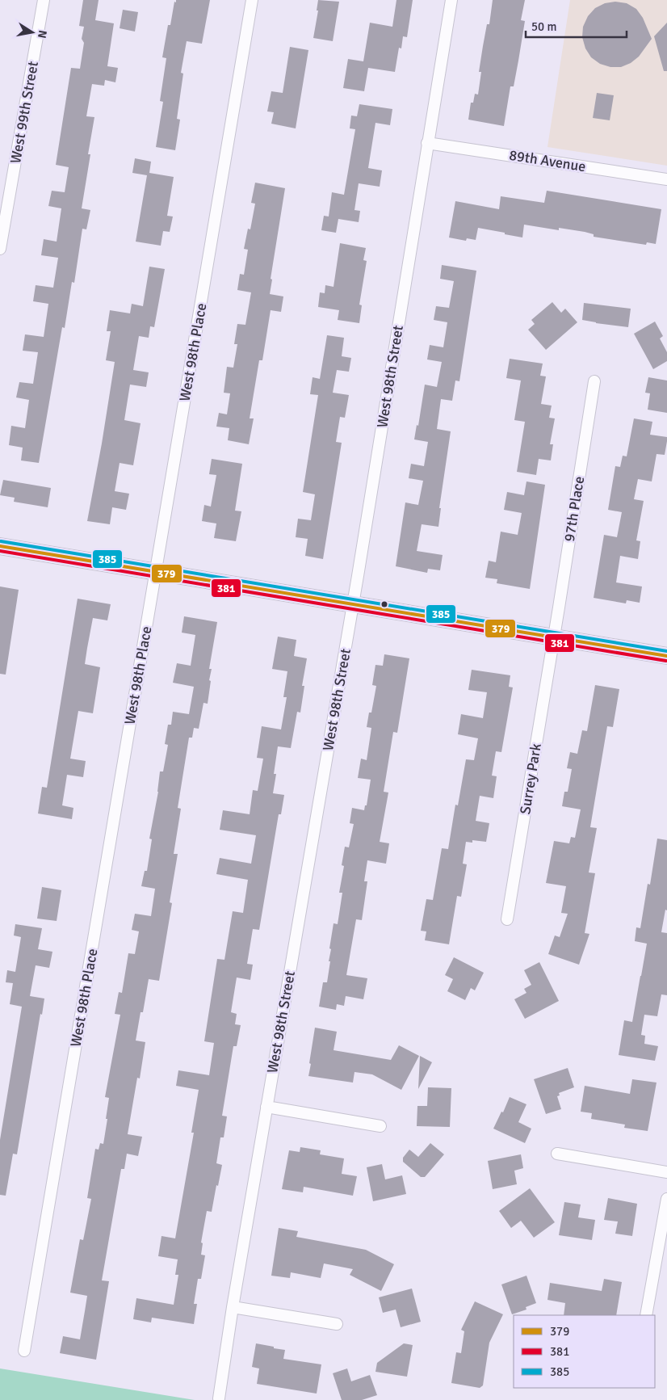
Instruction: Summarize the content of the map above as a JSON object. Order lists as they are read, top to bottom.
{
  "streets": {
    "street": [
      "West 99th Street",
      "89th Avenue",
      "West 98th Place",
      "West 98th Street",
      "97th Place",
      "Surrey Park"
    ]
  },
  "crossings": [
    ["89th Avenue", "West 98th Street"],
    ["97th Place", "Surrey Park"]
  ],
  "lines": ["transit line 385", "transit line 379", "transit line 381"],
  "legend": ["379", "381", "385"],
  "scale_bar": "50 m",
  "north": "right"
}
